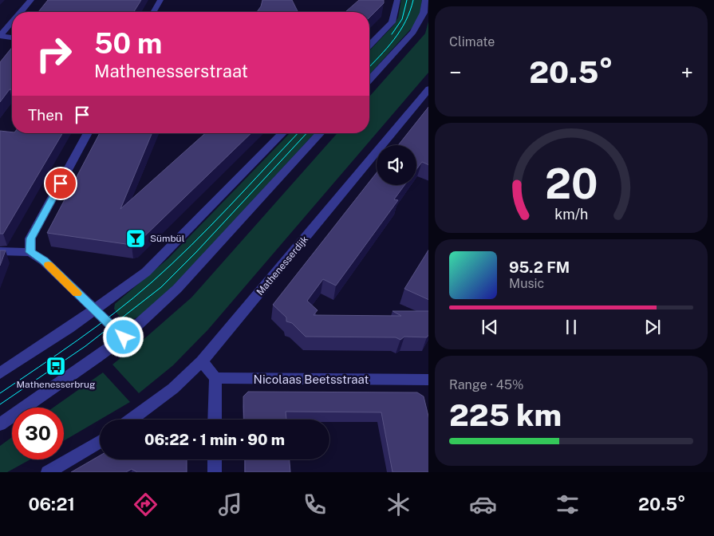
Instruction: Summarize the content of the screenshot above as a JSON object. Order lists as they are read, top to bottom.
{
  "streets": {
    "street": ["Mathenesserdijk", "Nicolaas Beetsstraat"]
  },
  "places": {
    "bar": ["Sümbül"],
    "bus stop": ["Mathenesserbrug"]
  },
  "page": {
    "tile": [
      "Climate",
      ["Range · 45%", "225 km"]
    ],
    "turn": ["50 m", "Mathenesserstraat"],
    "heat": ["−", "20.5°", "+"],
    "then": "Then",
    "song": ["95.2 FM", "Music"],
    "limit": "30",
    "trip": "06:22 · 1 min · 90 m",
    "tabs": ["06:21", "20.5°"],
    "gauge": ["20", "km/h"]
  }
}
